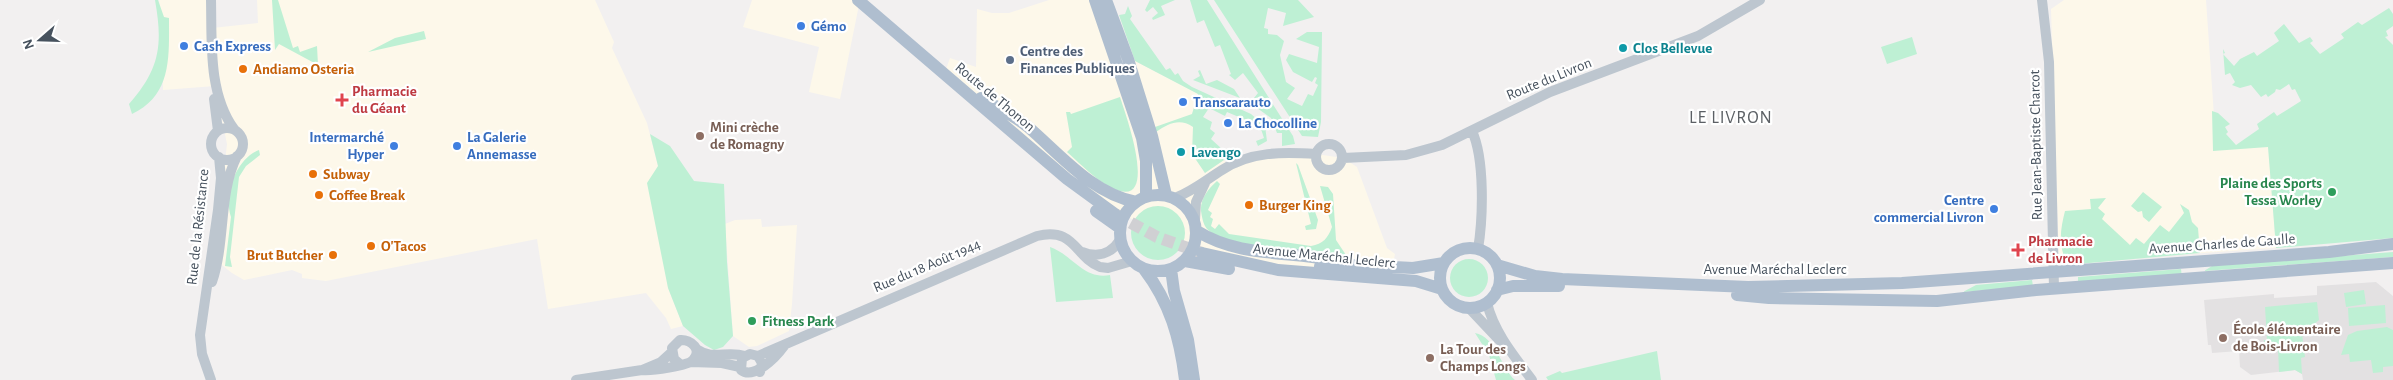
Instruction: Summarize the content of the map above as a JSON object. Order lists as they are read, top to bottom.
{
  "streets": {
    "main road": ["Route de Thonon", "Avenue Charles de Gaulle", "Avenue Maréchal Leclerc"],
    "street": [
      "Route du Livron",
      "Rue Jean-Baptiste Charcot",
      "Rue de la Résistance",
      "Rue du 18 Août 1944"
    ]
  },
  "crossings": [
    ["Rue Jean-Baptiste Charcot", "Avenue Charles de Gaulle"],
    ["Rue Jean-Baptiste Charcot", "Avenue Maréchal Leclerc"],
    ["Avenue Charles de Gaulle", "Avenue Maréchal Leclerc"]
  ],
  "districts": ["LE LIVRON"],
  "places": {
    "other": [
      "Gémo",
      "Cash Express",
      "Clos Bellevue",
      "Centre des Finances Publiques",
      "Andiamo Osteria",
      "Transcarauto",
      "La Chocolline",
      "Mini crèche de Romagny",
      "Intermarché Hyper",
      "La Galerie Annemasse",
      "Lavengo",
      "Subway",
      "Plaine des Sports Tessa Worley",
      "Coffee Break",
      "Burger King",
      "Centre commercial Livron",
      "O'Tacos",
      "Brut Butcher",
      "Fitness Park",
      "École élémentaire de Bois-Livron",
      "La Tour des Champs Longs"
    ],
    "health": ["Pharmacie du Géant", "Pharmacie de Livron"]
  },
  "north": "left"
}
